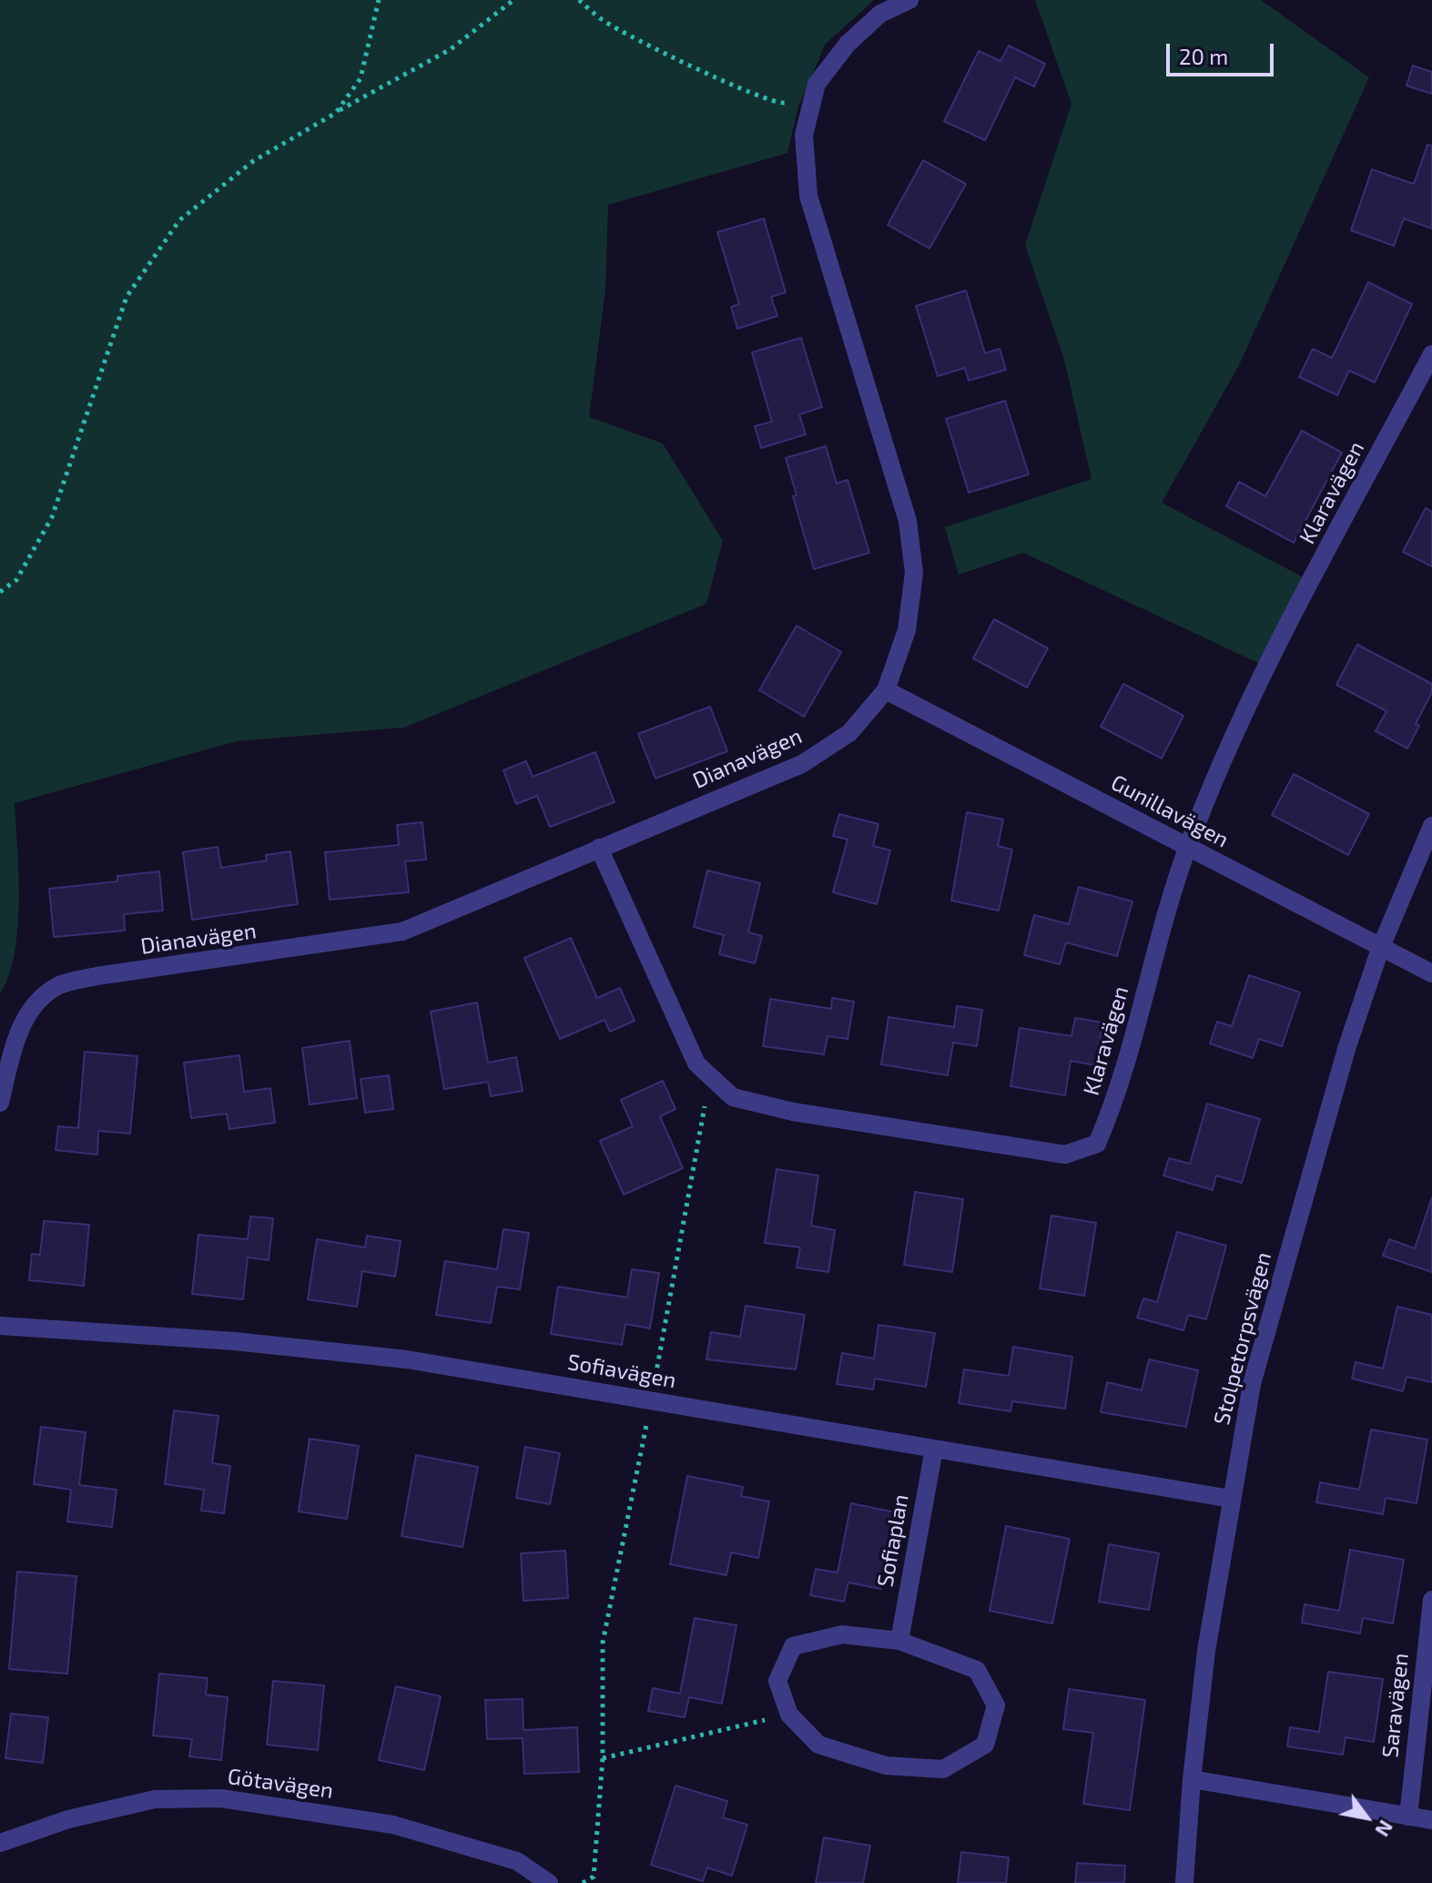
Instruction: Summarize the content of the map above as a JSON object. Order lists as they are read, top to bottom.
{
  "streets": {
    "street": [
      "Klaravägen",
      "Dianavägen",
      "Gunillavägen",
      "Stolpetorpsvägen",
      "Sofiavägen",
      "Sofiaplan",
      "Saravägen",
      "Götavägen"
    ]
  },
  "crossings": [
    ["Klaravägen", "Dianavägen"],
    ["Klaravägen", "Gunillavägen"],
    ["Dianavägen", "Gunillavägen"],
    ["Gunillavägen", "Stolpetorpsvägen"],
    ["Stolpetorpsvägen", "Sofiavägen"],
    ["Sofiavägen", "Sofiaplan"]
  ],
  "scale_bar": "20 m",
  "north": "bottom right"
}
